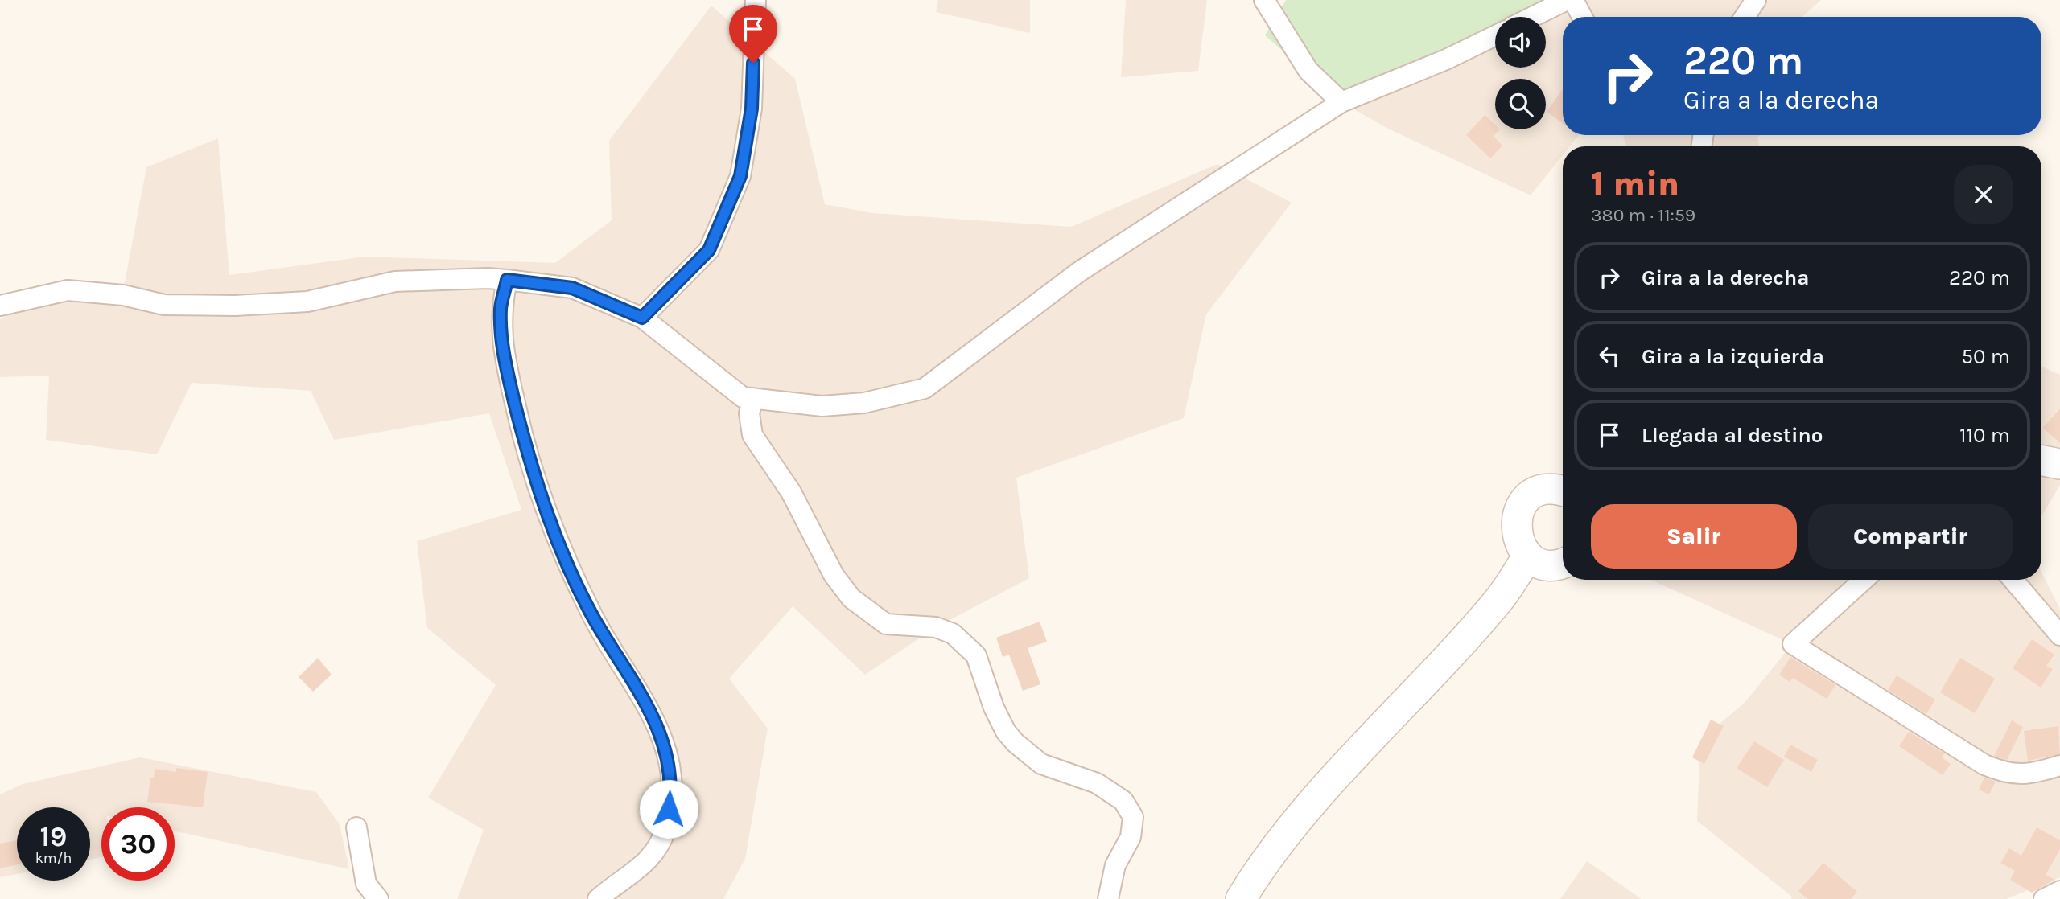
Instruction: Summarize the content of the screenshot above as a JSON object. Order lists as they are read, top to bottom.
{
  "page": {
    "turn": ["220 m", "Gira a la derecha"],
    "heading": ["1 min", "380 m · 11:59"],
    "list": [
      {
        "name": "Gira a la derecha",
        "value": "220 m"
      },
      {
        "name": "Gira a la izquierda",
        "value": "50 m"
      },
      {
        "name": "Llegada al destino",
        "value": "110 m"
      }
    ],
    "buttons": ["Salir", "Compartir"],
    "speed": "19 km/h",
    "limit": "30"
  }
}
